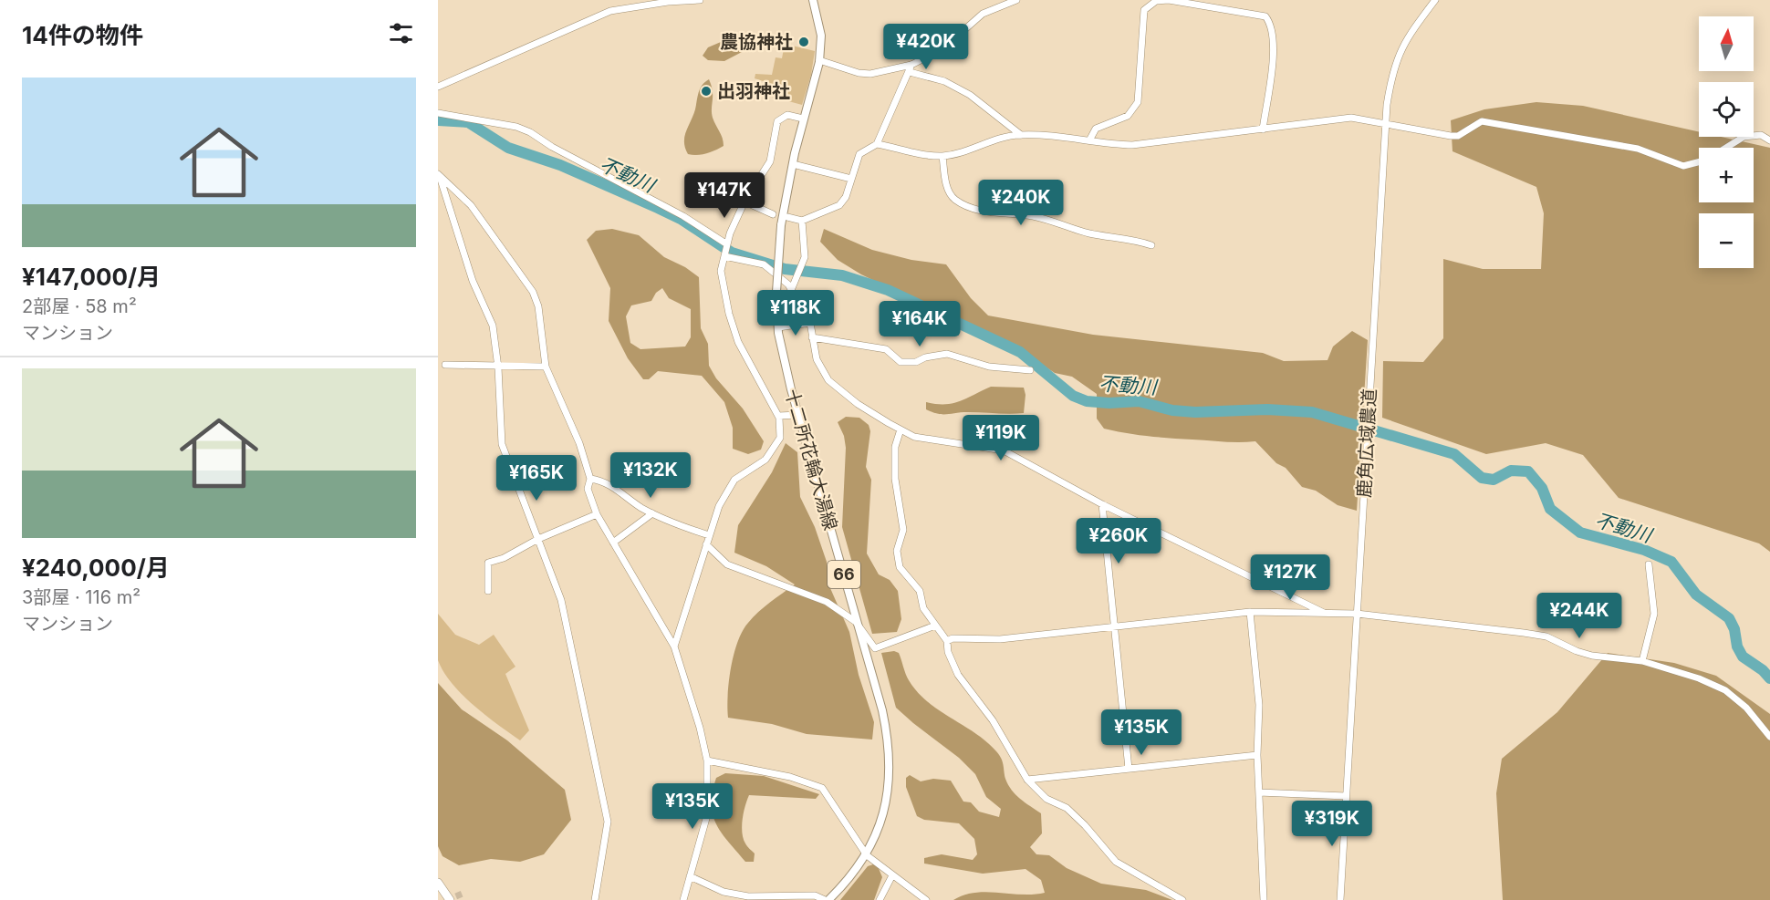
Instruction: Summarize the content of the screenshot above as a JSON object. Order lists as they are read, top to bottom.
{
  "streets": {
    "main road": ["十二所花輪大湯線", "66"],
    "street": ["鹿角広域農道"]
  },
  "water": ["不動川"],
  "places": ["農協神社", "出羽神社"],
  "north": "top",
  "page": {
    "heading": "14件の物件",
    "map_buttons": ["+", "−"],
    "price": [
      "¥420K",
      "¥147K",
      "¥240K",
      "¥118K",
      "¥164K",
      "¥119K",
      "¥132K",
      "¥165K",
      "¥260K",
      "¥127K",
      "¥244K",
      "¥135K",
      "¥135K",
      "¥319K"
    ],
    "list": [
      {
        "name": "¥147,000/月",
        "note": "2部屋 · 58 m² · マンション"
      },
      {
        "name": "¥240,000/月",
        "note": "3部屋 · 116 m² · マンション"
      }
    ]
  }
}
